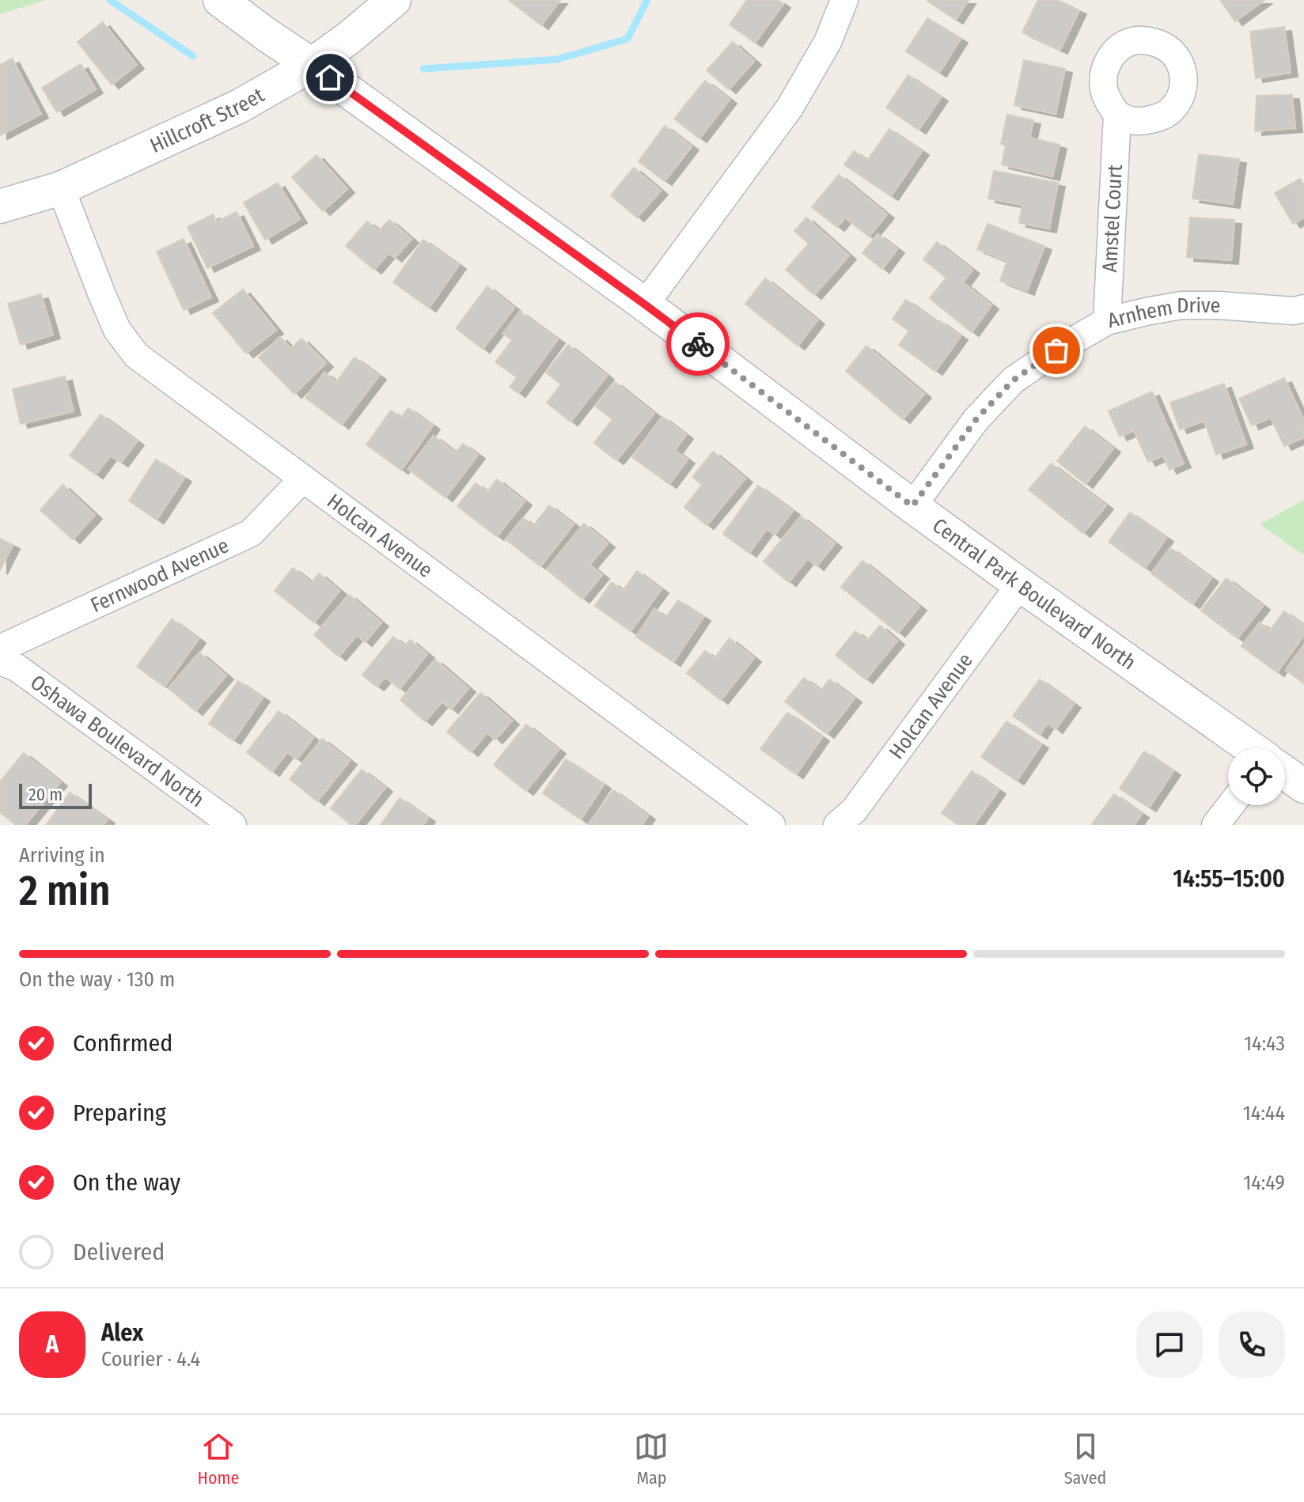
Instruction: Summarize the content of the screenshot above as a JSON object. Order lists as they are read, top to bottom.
{
  "streets": {
    "street": [
      "Hillcroft Street",
      "Amstel Court",
      "Arnhem Drive",
      "Holcan Avenue",
      "Fernwood Avenue",
      "Central Park Boulevard North",
      "Oshawa Boulevard North"
    ]
  },
  "crossings": [
    ["Hillcroft Street", "Holcan Avenue"],
    ["Hillcroft Street", "Central Park Boulevard North"],
    ["Amstel Court", "Arnhem Drive"],
    ["Arnhem Drive", "Central Park Boulevard North"],
    ["Holcan Avenue", "Fernwood Avenue"],
    ["Holcan Avenue", "Central Park Boulevard North"]
  ],
  "scale_bar": "20 m",
  "page": {
    "scale": "20 m",
    "heading": ["2 min", "Arriving in", "14:55–15:00"],
    "panel": ["Alex", "Courier · 4.4"],
    "bar": "On the way · 130 m",
    "list": [
      ["Confirmed", "14:43"],
      ["Preparing", "14:44"],
      ["On the way", "14:49"],
      "Delivered"
    ],
    "round": "A",
    "tabs": ["Home", "Map", "Saved"]
  }
}
